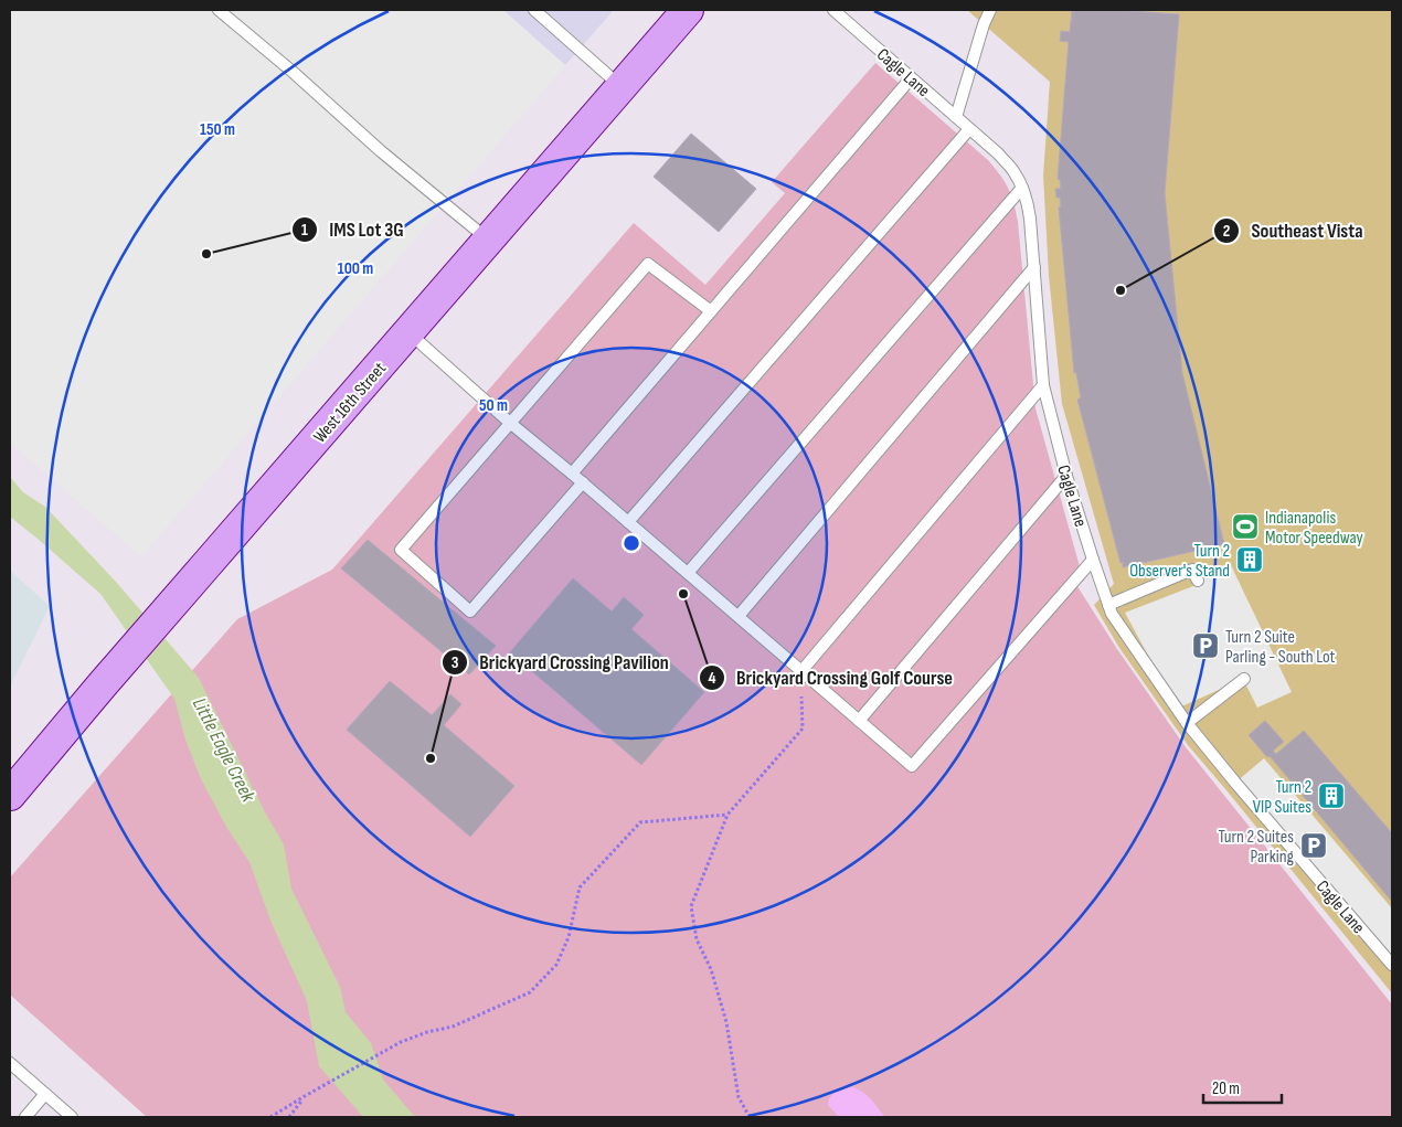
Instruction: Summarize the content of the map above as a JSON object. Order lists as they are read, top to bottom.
{
  "streets": {
    "main road": ["West 16th Street"],
    "lane": ["Cagle Lane"]
  },
  "water": ["Little Eagle Creek"],
  "places": {
    "other": [
      "IMS Lot 3G",
      "Southeast Vista",
      "Brickyard Crossing Golf Course",
      "Brickyard Crossing Pavilion"
    ],
    "sports": ["Indianapolis Motor Speedway"],
    "building": ["Turn 2 Observer's Stand", "Turn 2 VIP Suites"],
    "parking": ["Turn 2 Suite Parling - South Lot", "Turn 2 Suites Parking"]
  },
  "scale_bar": "20 m",
  "rings": ["150 m", "100 m", "50 m"]
}
